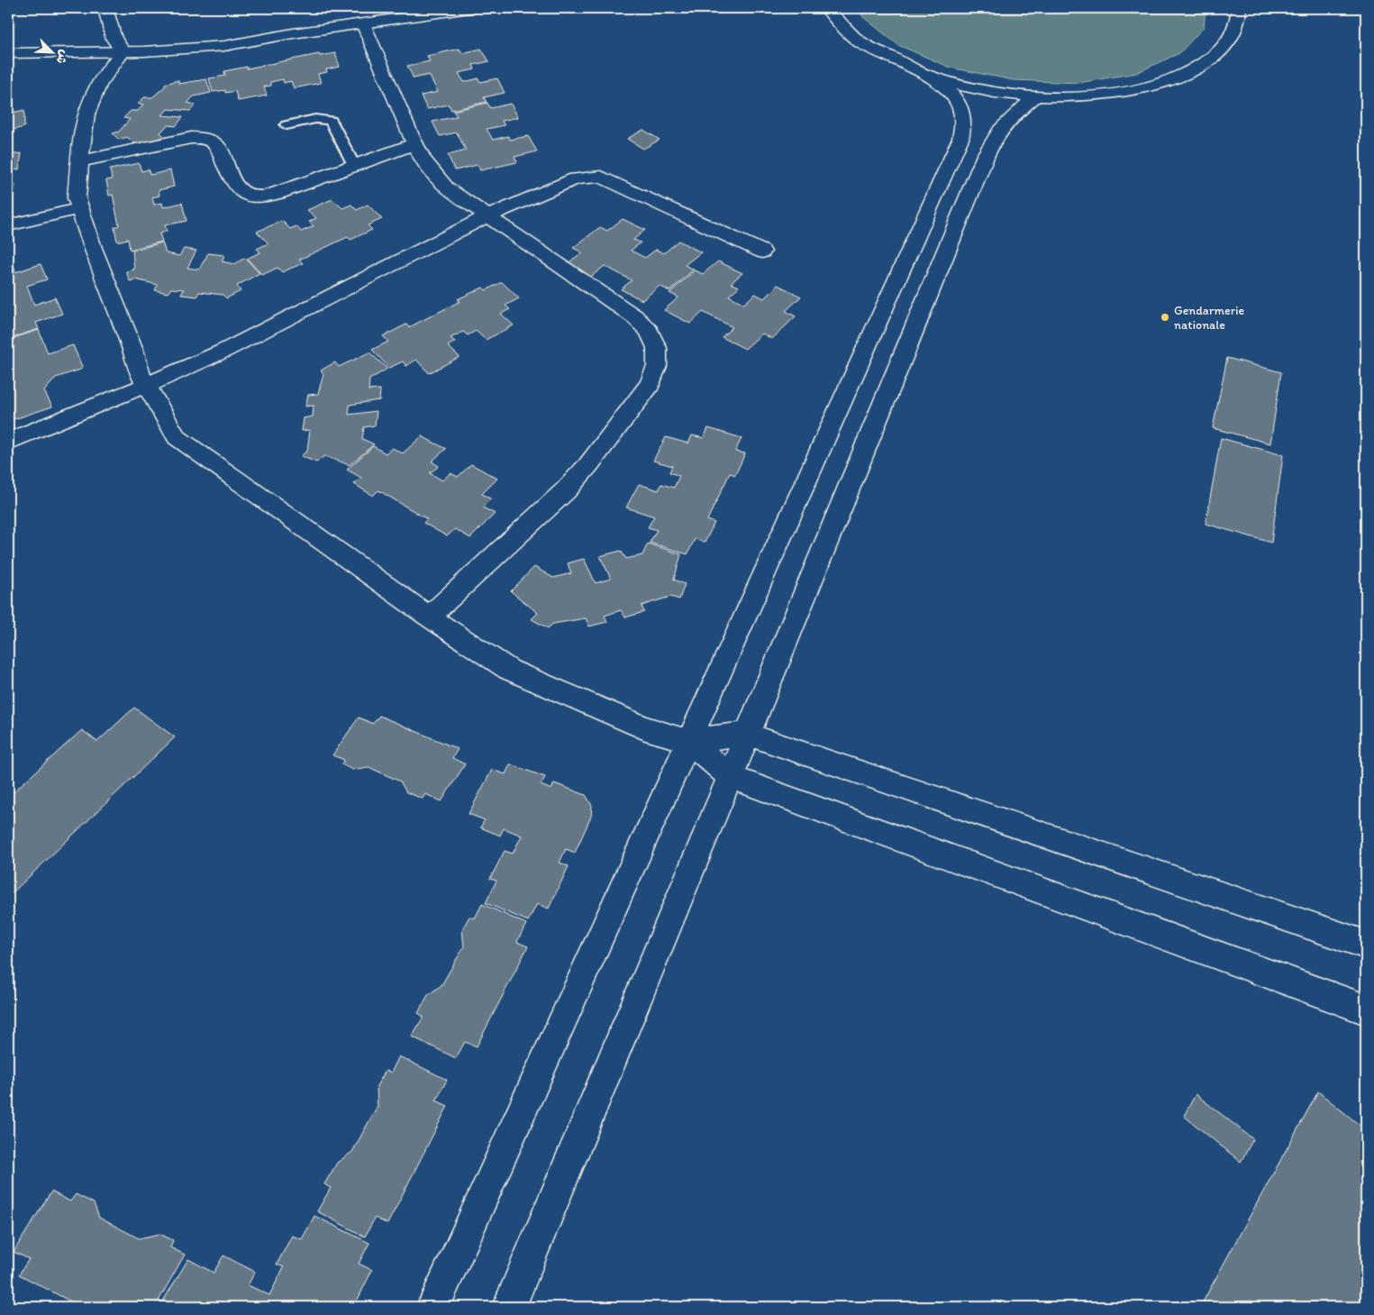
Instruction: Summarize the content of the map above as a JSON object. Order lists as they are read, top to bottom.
{
  "places": ["Gendarmerie nationale"],
  "north": "bottom right"
}
